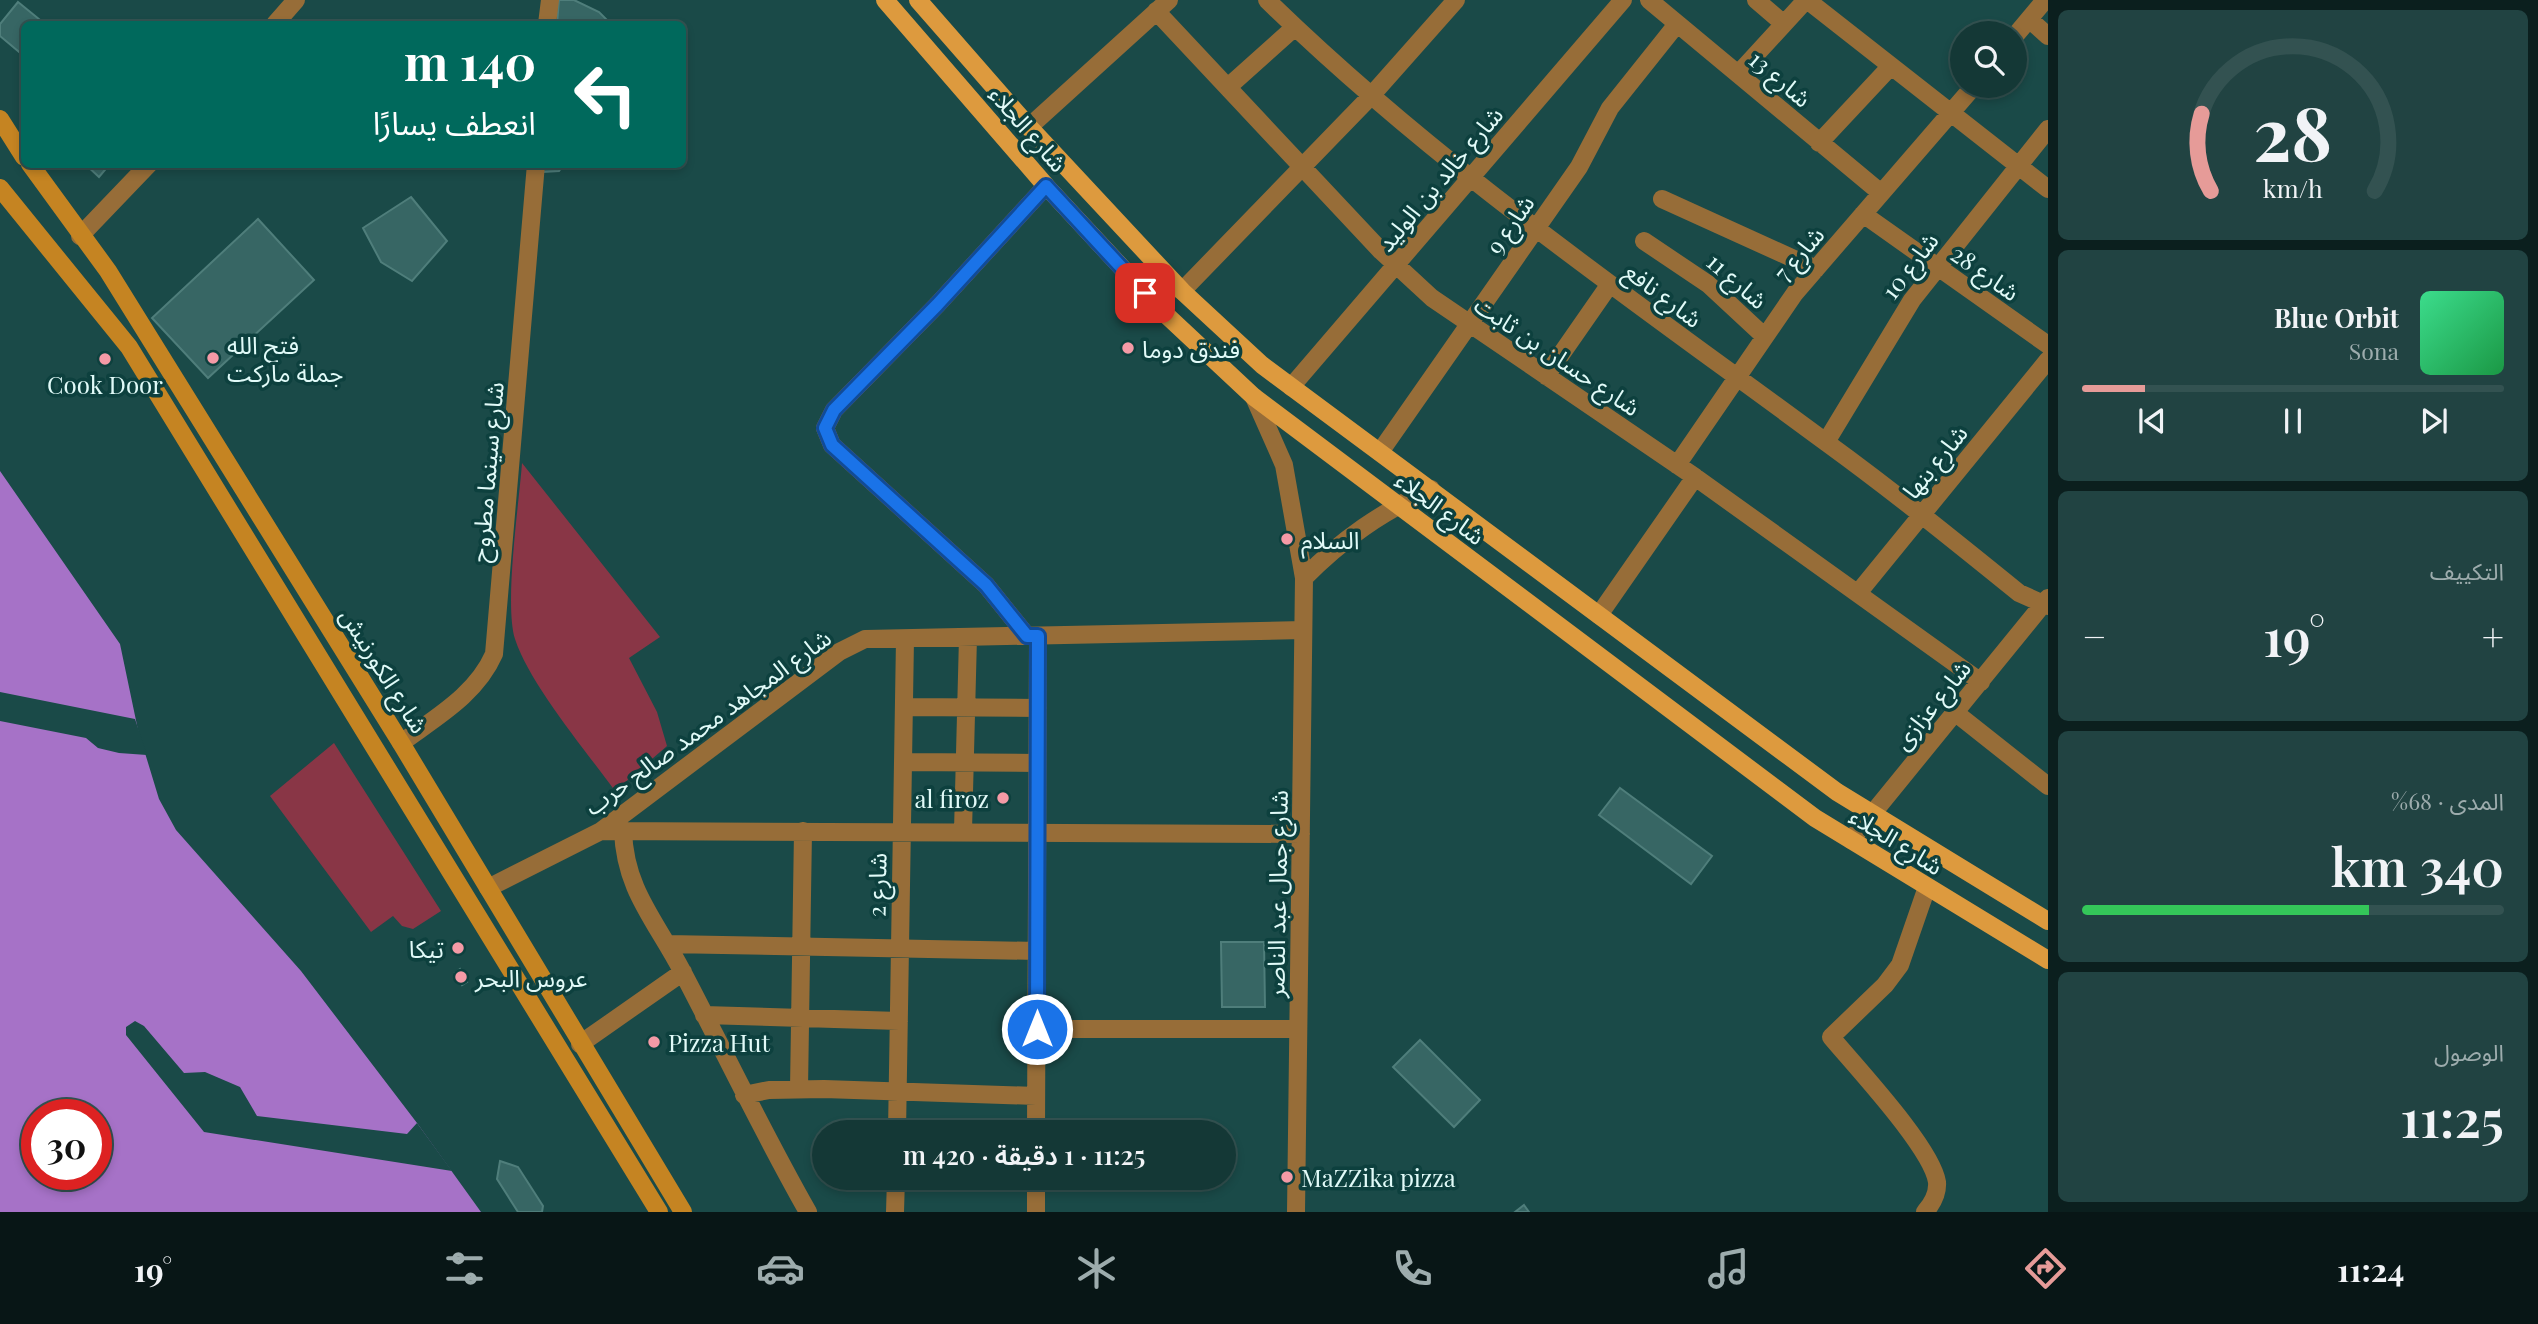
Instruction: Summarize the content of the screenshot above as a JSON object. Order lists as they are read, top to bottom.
{
  "streets": {
    "main road": ["شارع الجلاء"],
    "street": [
      "شارع 13",
      "شارع خالد بن الوليد",
      "شارع 9",
      "شارع 7",
      "شارع 10",
      "شارع 28",
      "شارع 11",
      "شارع نافع",
      "شارع حسان بن ثابت",
      "شارع بنها",
      "شارع سينما مطروح",
      "شارع الكورنيش",
      "شارع عزازى",
      "شارع المجاهد محمد صالح حرب",
      "شارع 2",
      "شارع جمال عبد الناصر"
    ]
  },
  "crossings": [
    ["شارع 13", "شارع 9"],
    ["شارع 13", "شارع 7"],
    ["شارع الجلاء", "شارع خالد بن الوليد"],
    ["شارع الجلاء", "شارع 9"],
    ["شارع الجلاء", "شارع عزازى"],
    ["شارع الجلاء", "شارع جمال عبد الناصر"],
    ["شارع خالد بن الوليد", "شارع نافع"],
    ["شارع خالد بن الوليد", "شارع حسان بن ثابت"],
    ["شارع 9", "شارع نافع"],
    ["شارع 9", "شارع حسان بن ثابت"],
    ["شارع 7", "شارع 28"],
    ["شارع 7", "شارع 11"],
    ["شارع 7", "شارع نافع"],
    ["شارع 7", "شارع حسان بن ثابت"],
    ["شارع 10", "شارع 28"],
    ["شارع 10", "شارع نافع"],
    ["شارع نافع", "شارع بنها"],
    ["شارع نافع", "شارع عزازى"],
    ["شارع حسان بن ثابت", "شارع بنها"],
    ["شارع حسان بن ثابت", "شارع عزازى"],
    ["شارع سينما مطروح", "شارع الكورنيش"],
    ["شارع الكورنيش", "شارع المجاهد محمد صالح حرب"],
    ["شارع المجاهد محمد صالح حرب", "شارع 2"],
    ["شارع المجاهد محمد صالح حرب", "شارع جمال عبد الناصر"]
  ],
  "places": [
    "فندق دوما",
    "فتح الله جملة ماركت",
    "Cook Door",
    "السلام",
    "al firoz",
    "تيكا",
    "عروس البحر",
    "Pizza Hut",
    "MaZZika pizza"
  ],
  "page": {
    "turn": ["140 m", "انعطف يسارًا"],
    "song": ["Blue Orbit", "Sona"],
    "tile": [
      "التكييف",
      ["المدى · 68%", "340 km"],
      ["الوصول", "11:25"]
    ],
    "heat": ["−", "19°", "+"],
    "limit": "30",
    "trip": "11:25 · 1 دقيقة · 420 m",
    "tabs": ["11:24", "19°"],
    "gauge": ["28", "km/h"]
  }
}
